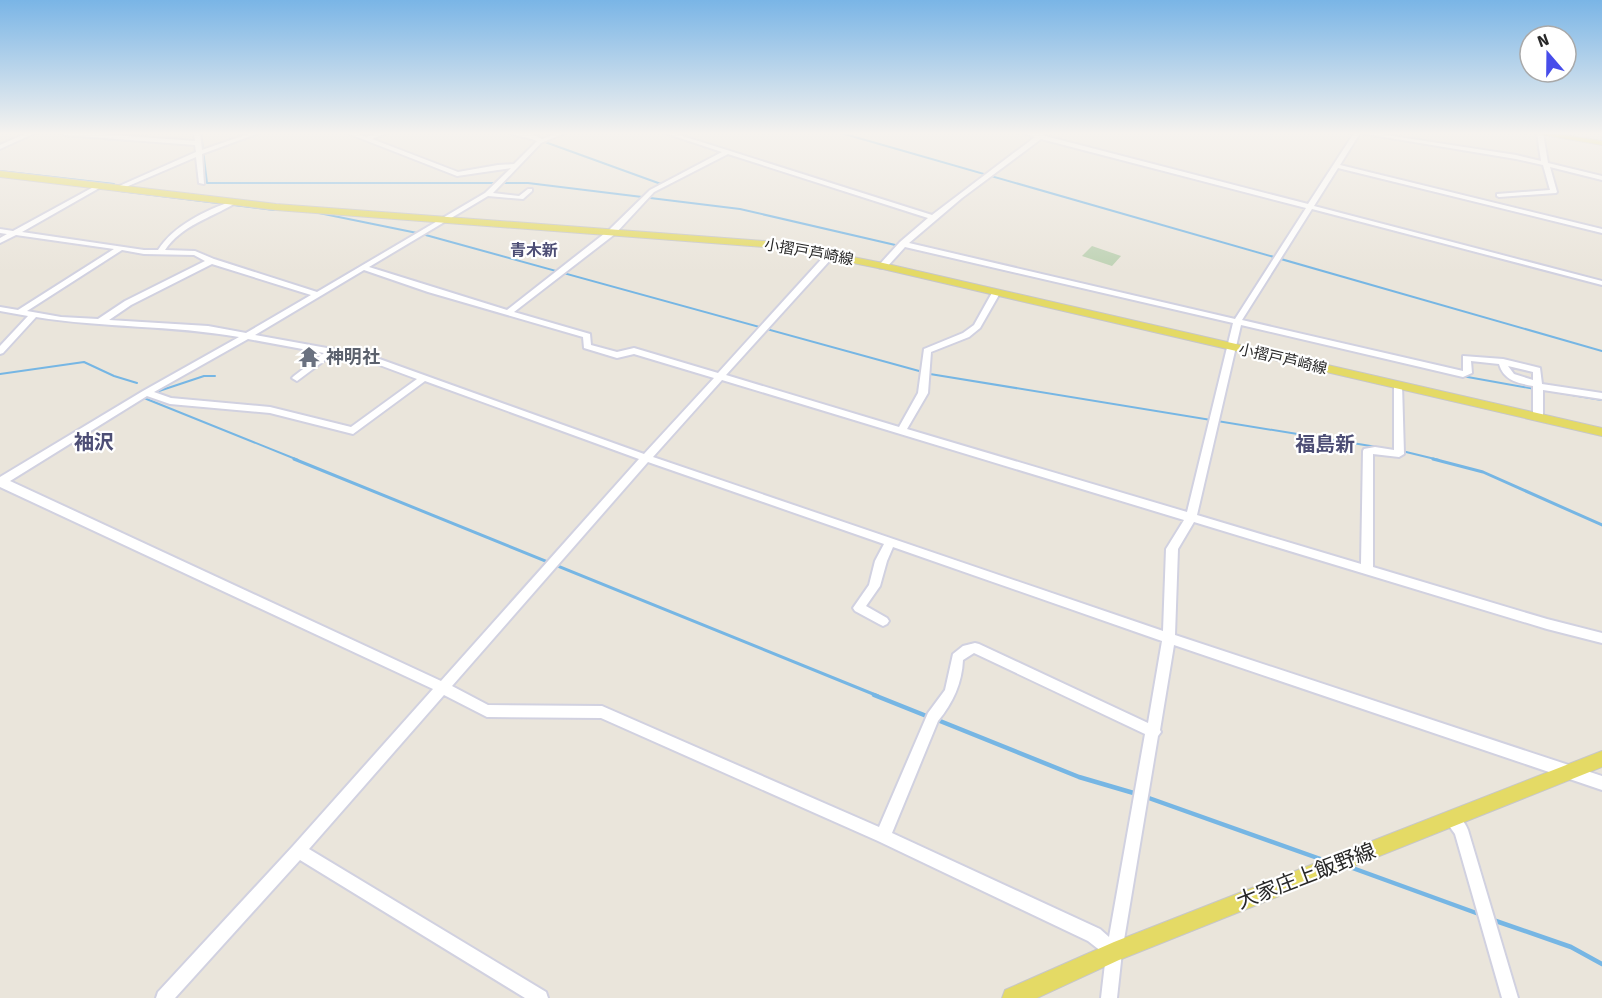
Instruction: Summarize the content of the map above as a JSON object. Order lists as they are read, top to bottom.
{
  "streets": {
    "main road": ["小摺戸芦崎線", "大家庄上飯野線"]
  },
  "districts": ["青木新", "袖沢", "福島新"],
  "places": {
    "temple": ["神明社"]
  },
  "north": "top"
}
